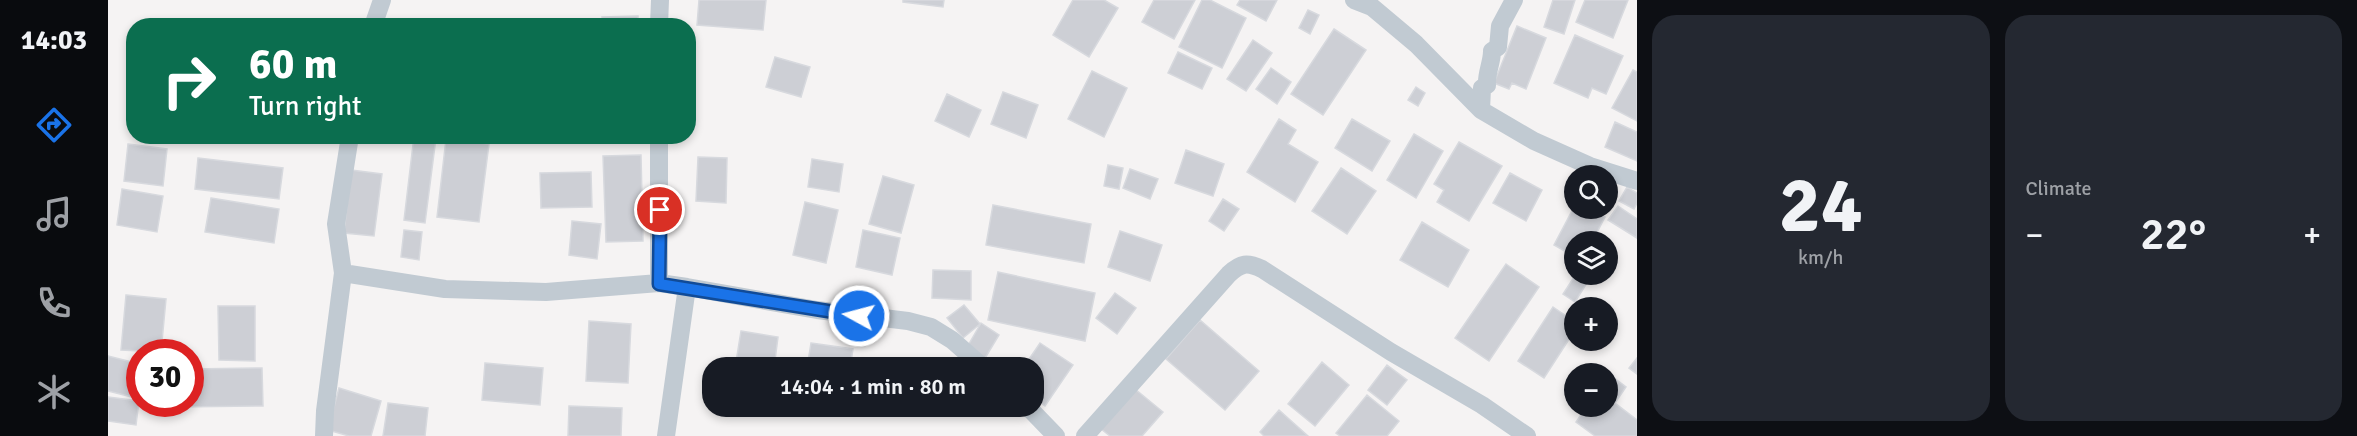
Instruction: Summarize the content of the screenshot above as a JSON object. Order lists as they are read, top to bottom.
{
  "page": {
    "tabs": "14:03",
    "tile": [
      ["24", "km/h"],
      "Climate"
    ],
    "turn": ["60 m", "Turn right"],
    "map_buttons": ["+", "−"],
    "heat": ["−", "22°", "+"],
    "limit": "30",
    "trip": "14:04 · 1 min · 80 m"
  }
}
